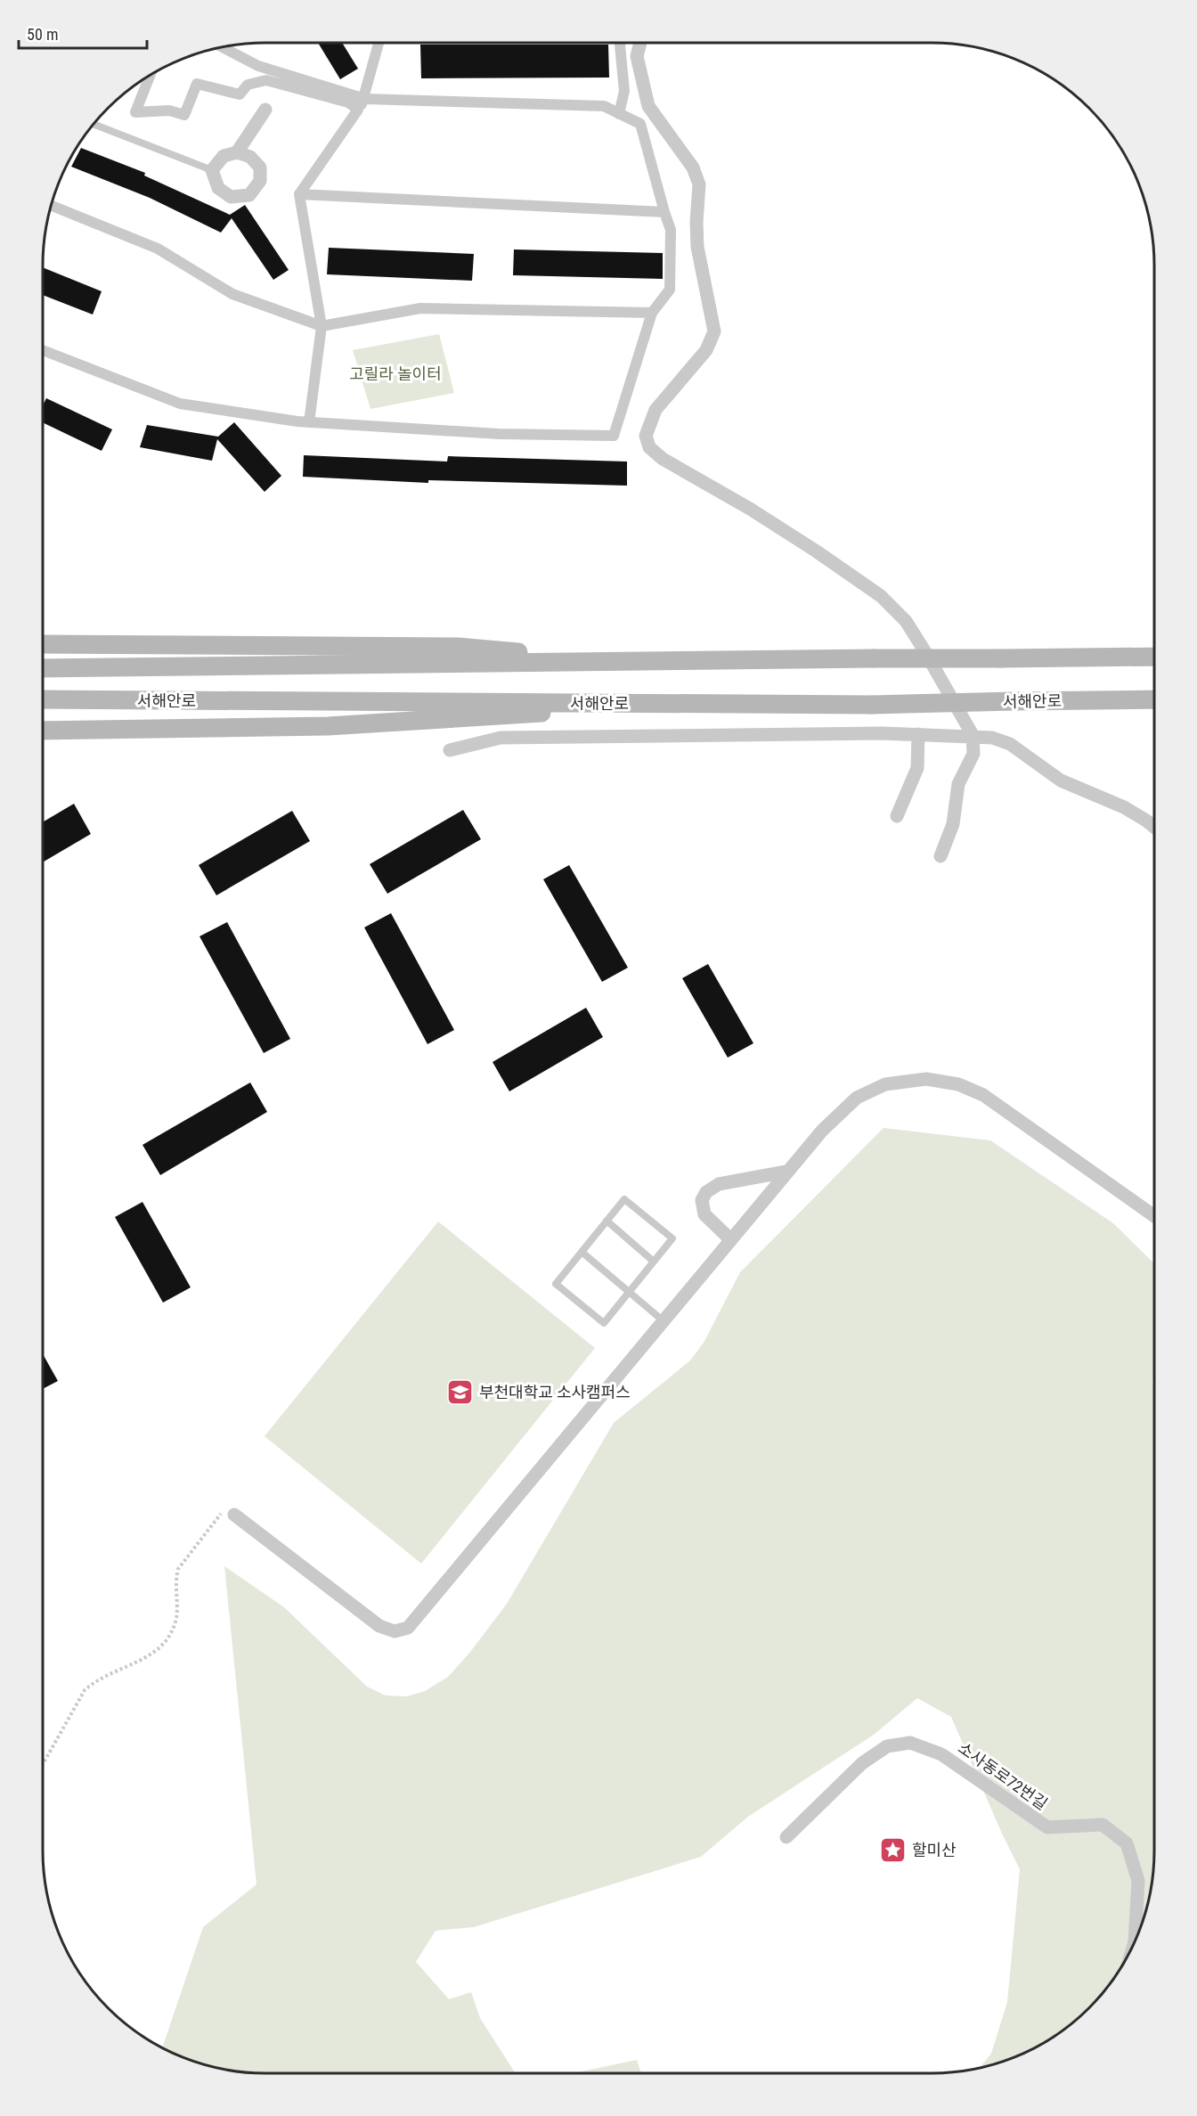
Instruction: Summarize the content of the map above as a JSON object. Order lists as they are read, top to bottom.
{
  "streets": {
    "main road": ["서해안로"],
    "street": ["소사동로72번길"]
  },
  "parks": ["고릴라 놀이터"],
  "places": {
    "school or university": ["부천대학교 소사캠퍼스"],
    "place": ["할미산"]
  },
  "scale_bar": "50 m"
}
